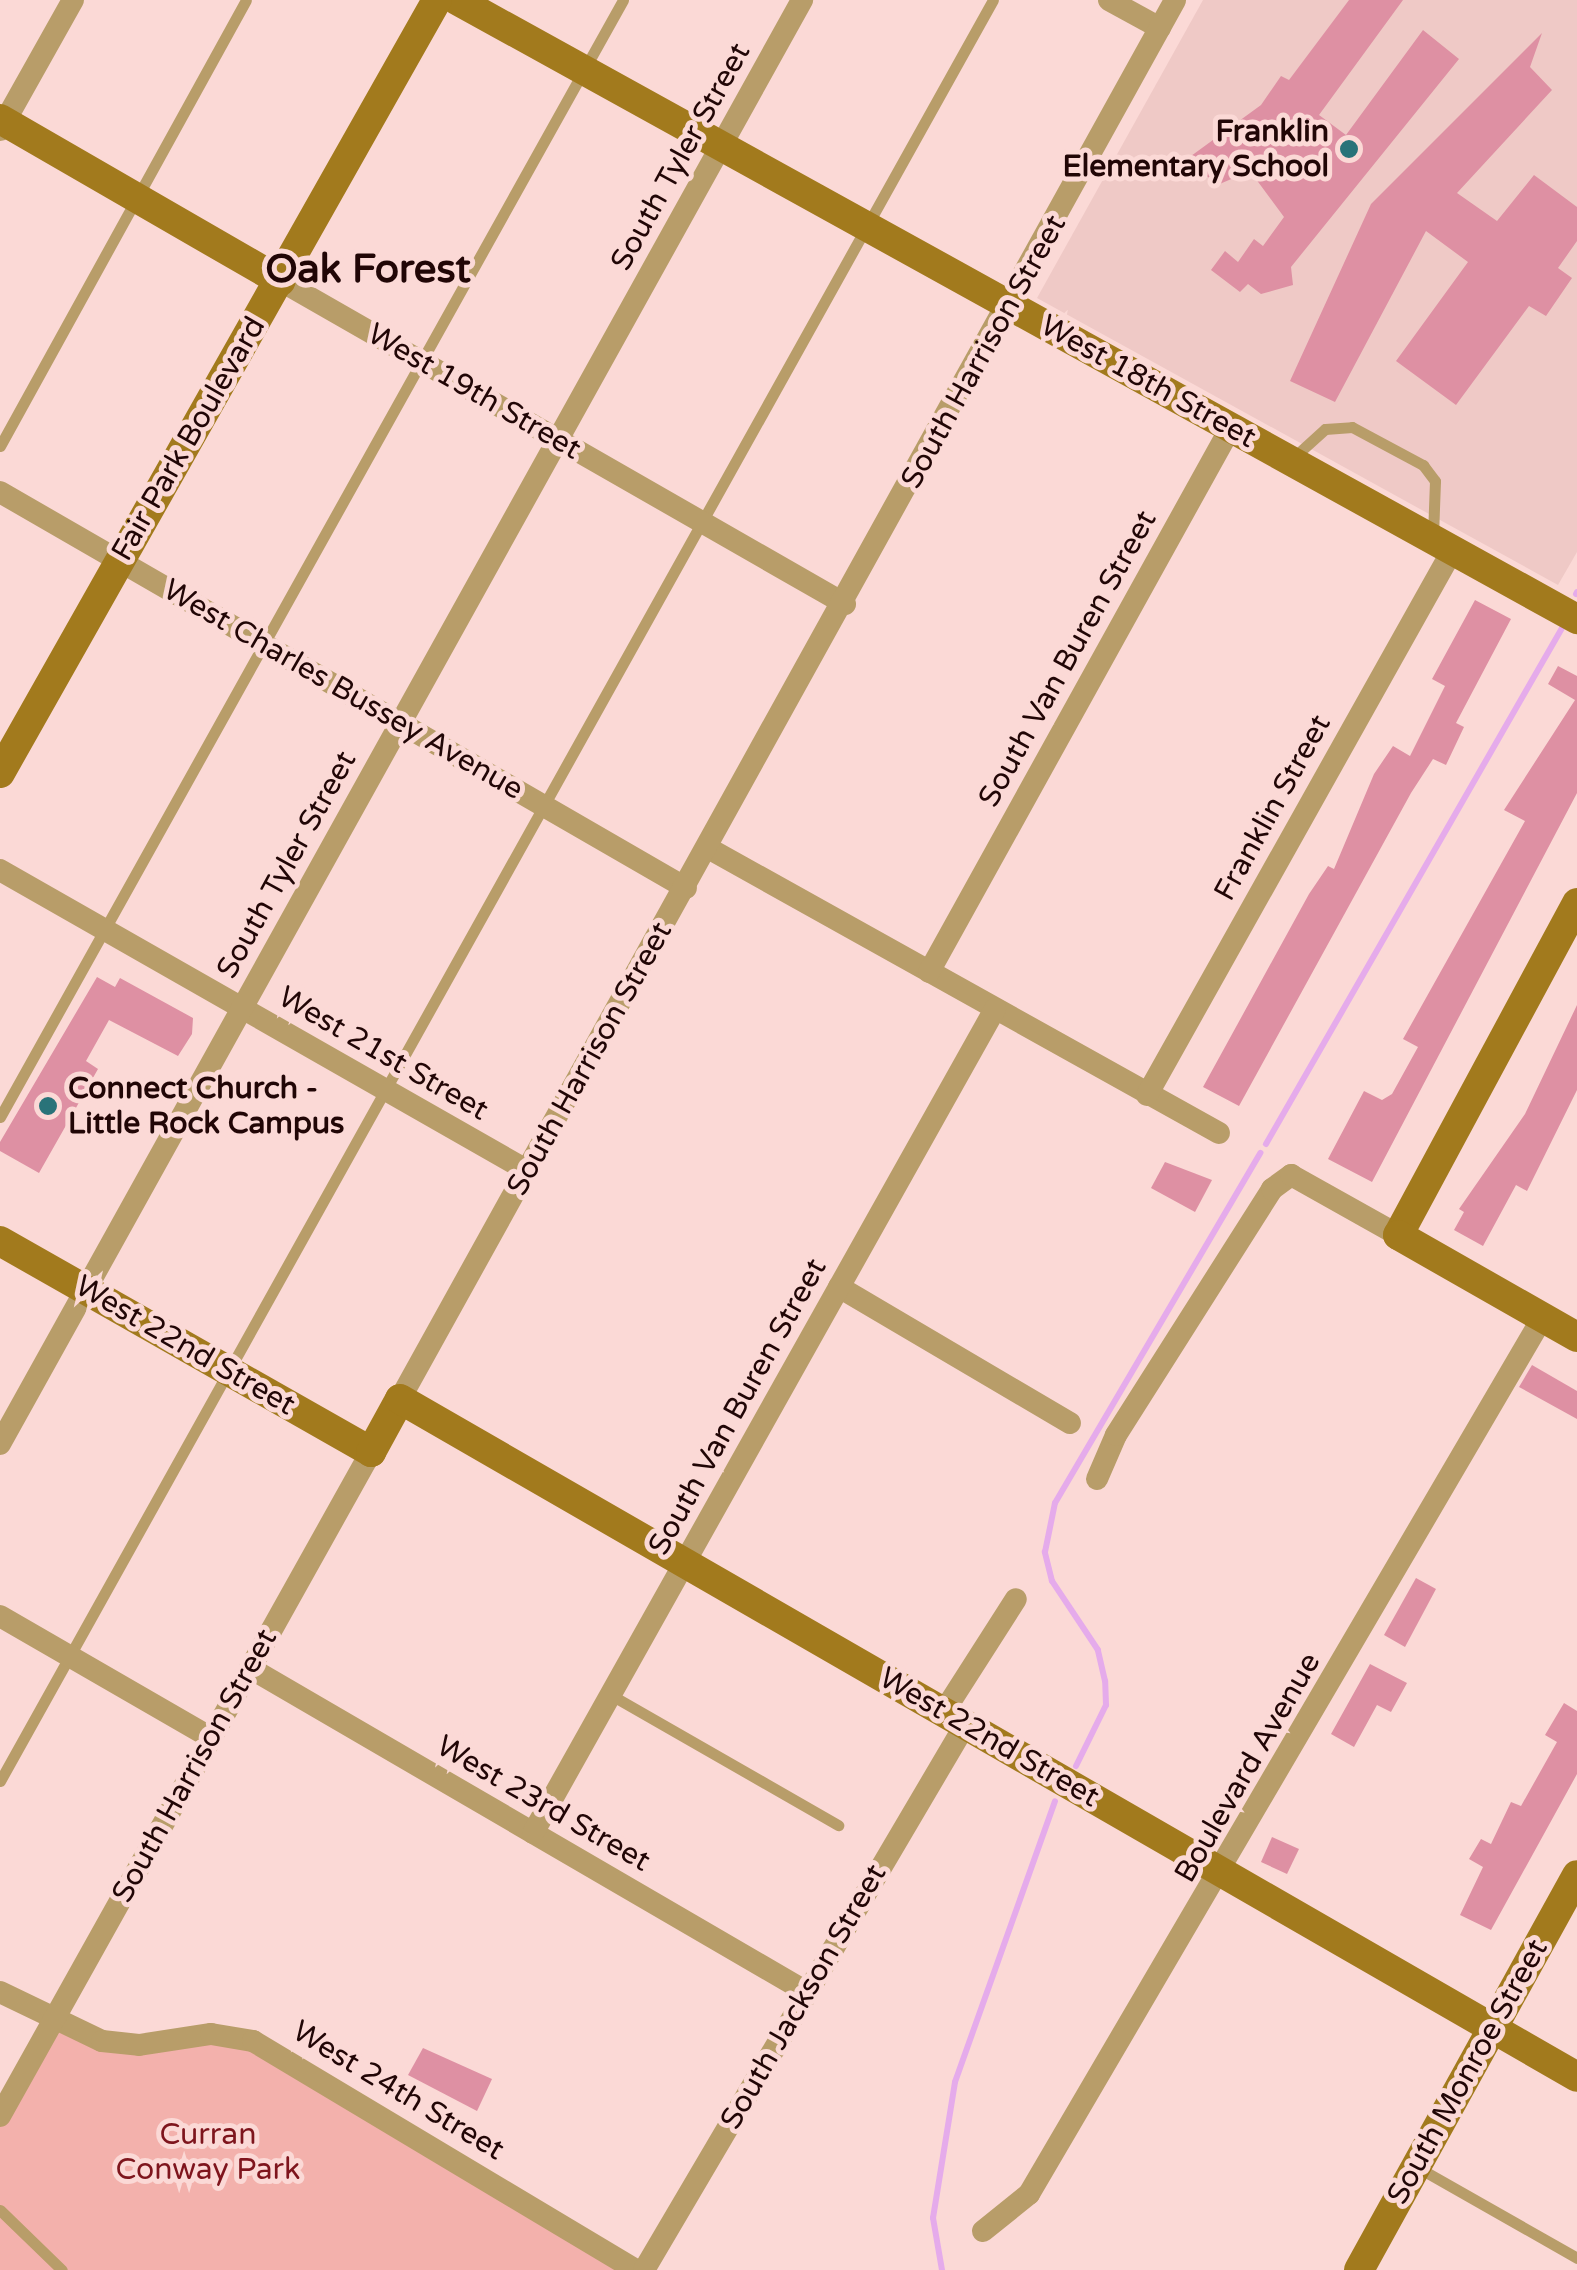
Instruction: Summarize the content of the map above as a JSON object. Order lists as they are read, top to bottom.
{
  "streets": {
    "street": [
      "South Tyler Street",
      "South Harrison Street",
      "West 18th Street",
      "West 19th Street",
      "Fair Park Boulevard",
      "South Van Buren Street",
      "West Charles Bussey Avenue",
      "Franklin Street",
      "West 21st Street",
      "West 22nd Street",
      "Boulevard Avenue",
      "West 23rd Street",
      "South Jackson Street",
      "South Monroe Street",
      "West 24th Street"
    ]
  },
  "crossings": [
    ["South Tyler Street", "West 18th Street"],
    ["South Tyler Street", "West 19th Street"],
    ["South Tyler Street", "West Charles Bussey Avenue"],
    ["South Tyler Street", "West 21st Street"],
    ["South Tyler Street", "West 22nd Street"],
    ["South Harrison Street", "West 18th Street"],
    ["South Harrison Street", "West 19th Street"],
    ["South Harrison Street", "West Charles Bussey Avenue"],
    ["South Harrison Street", "West 21st Street"],
    ["South Harrison Street", "West 22nd Street"],
    ["South Harrison Street", "West 23rd Street"],
    ["South Harrison Street", "West 24th Street"],
    ["West 18th Street", "South Van Buren Street"],
    ["West 18th Street", "Franklin Street"],
    ["West 19th Street", "Fair Park Boulevard"],
    ["Fair Park Boulevard", "West Charles Bussey Avenue"],
    ["South Van Buren Street", "West 22nd Street"],
    ["South Van Buren Street", "West 23rd Street"],
    ["West 22nd Street", "Boulevard Avenue"],
    ["West 22nd Street", "South Jackson Street"],
    ["West 22nd Street", "South Monroe Street"],
    ["West 23rd Street", "South Jackson Street"]
  ],
  "districts": ["Oak Forest"],
  "parks": ["Curran Conway Park"],
  "places": ["Franklin Elementary School", "Connect Church - Little Rock Campus"]
}
